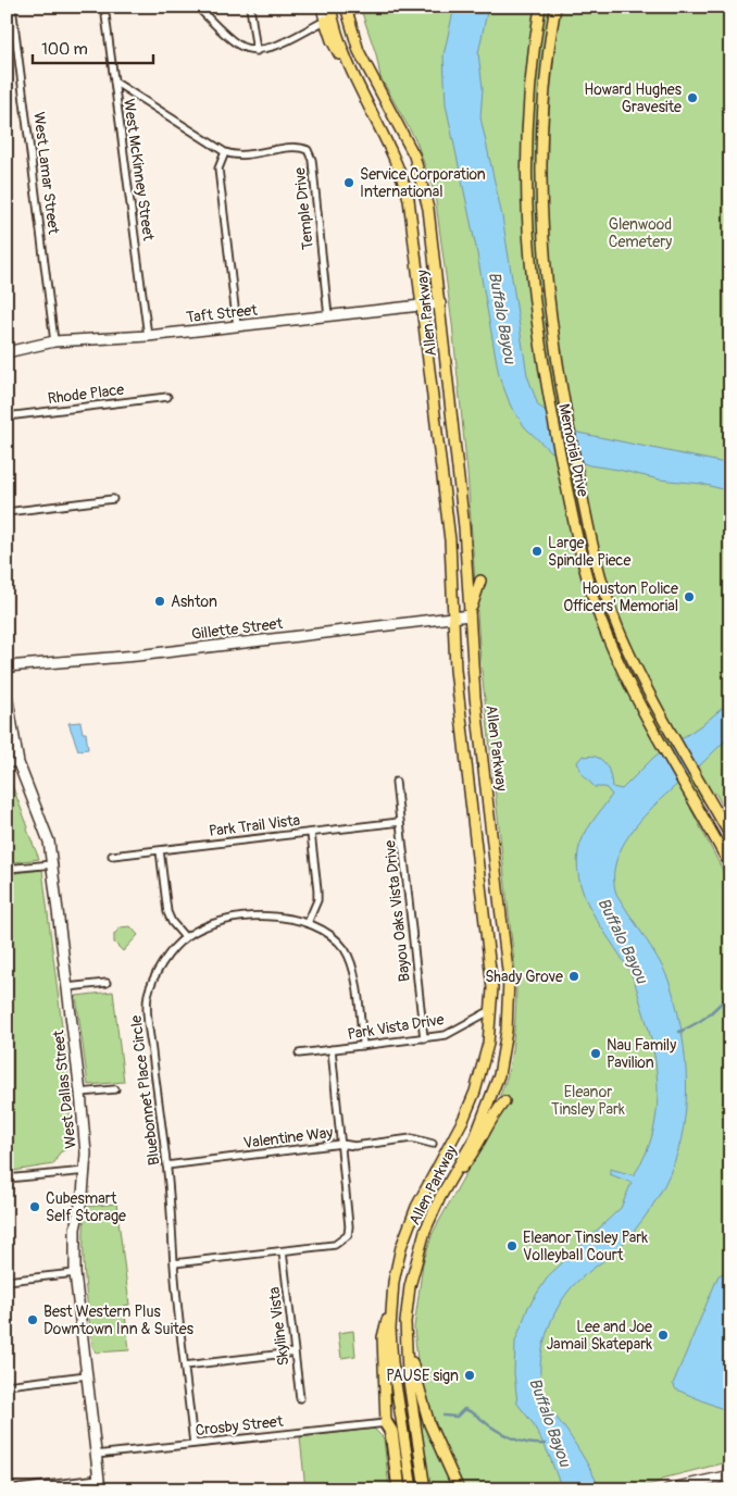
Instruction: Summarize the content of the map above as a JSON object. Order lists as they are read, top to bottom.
{
  "streets": {
    "main road": ["Allen Parkway", "Memorial Drive"],
    "street": [
      "West McKinney Street",
      "West Lamar Street",
      "Temple Drive",
      "Taft Street",
      "Rhode Place",
      "Gillette Street",
      "Park Trail Vista",
      "Bayou Oaks Vista Drive",
      "Park Vista Drive",
      "West Dallas Street",
      "Bluebonnet Place Circle",
      "Valentine Way",
      "Skyline Vista",
      "Crosby Street"
    ]
  },
  "crossings": [
    ["West McKinney Street", "Temple Drive"],
    ["West McKinney Street", "Taft Street"],
    ["West Lamar Street", "Taft Street"],
    ["Temple Drive", "Taft Street"],
    ["Taft Street", "Allen Parkway"],
    ["Allen Parkway", "Gillette Street"],
    ["Allen Parkway", "Park Vista Drive"],
    ["Park Trail Vista", "Bayou Oaks Vista Drive"],
    ["Bayou Oaks Vista Drive", "Park Vista Drive"],
    ["Park Vista Drive", "Bluebonnet Place Circle"],
    ["West Dallas Street", "Crosby Street"],
    ["Bluebonnet Place Circle", "Valentine Way"],
    ["Bluebonnet Place Circle", "Crosby Street"]
  ],
  "water": ["Buffalo Bayou"],
  "parks": ["Glenwood Cemetery", "Eleanor Tinsley Park"],
  "places": [
    "Howard Hughes Gravesite",
    "Service Corporation International",
    "Large Spindle Piece",
    "Houston Police Officers' Memorial",
    "Ashton",
    "Shady Grove",
    "Nau Family Pavilion",
    "Cubesmart Self Storage",
    "Eleanor Tinsley Park Volleyball Court",
    "Best Western Plus Downtown Inn & Suites",
    "Lee and Joe Jamail Skatepark",
    "PAUSE sign"
  ],
  "scale_bar": "100 m"
}
